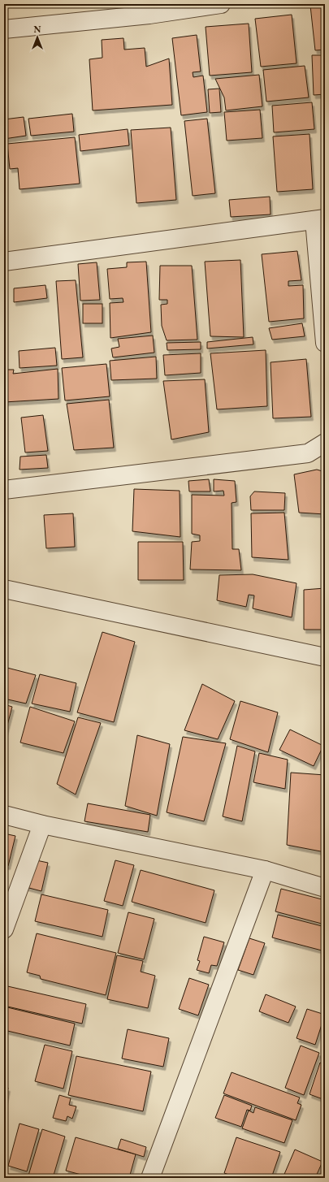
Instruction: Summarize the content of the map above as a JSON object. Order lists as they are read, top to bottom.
{
  "north": "top"
}
